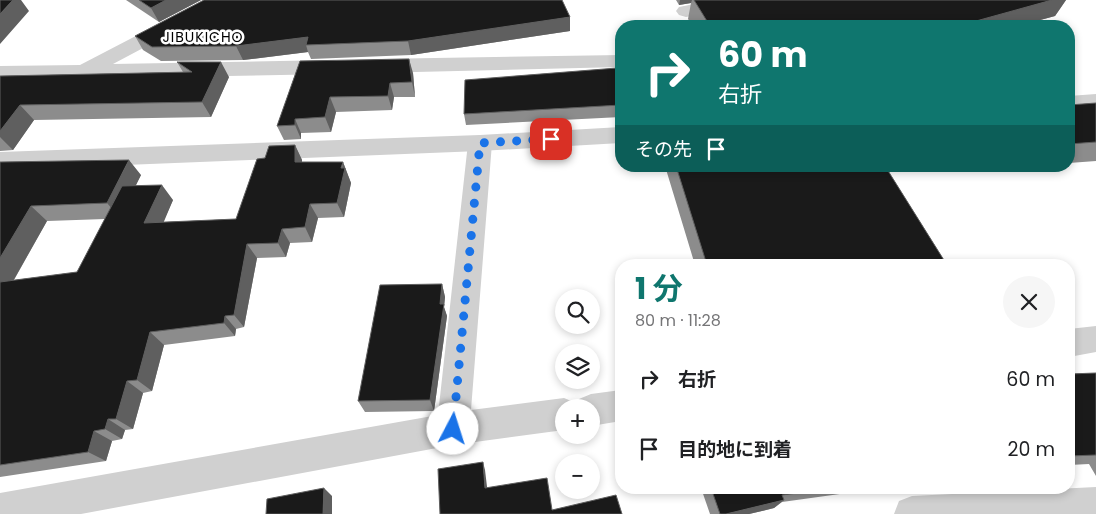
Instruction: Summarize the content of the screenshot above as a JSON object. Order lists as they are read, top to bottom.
{
  "districts": ["JIBUKICHO"],
  "page": {
    "turn": ["60 m", "右折"],
    "then": "その先",
    "heading": ["1 分", "80 m · 11:28"],
    "map_buttons": ["+", "−"],
    "list": [
      {
        "name": "右折",
        "value": "60 m"
      },
      {
        "name": "目的地に到着",
        "value": "20 m"
      }
    ]
  }
}
